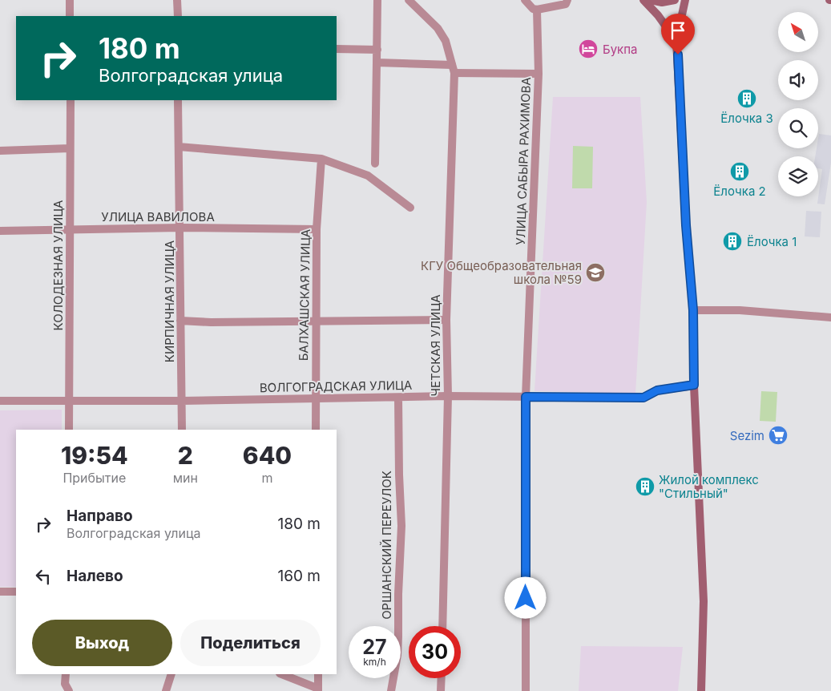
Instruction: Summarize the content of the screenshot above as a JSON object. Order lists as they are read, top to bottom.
{
  "streets": {
    "street": [
      "УЛИЦА САБЫРА РАХИМОВА",
      "УЛИЦА ВАВИЛОВА",
      "КОЛОДЕЗНАЯ УЛИЦА",
      "БАЛХАШСКАЯ УЛИЦА",
      "КИРПИЧНАЯ УЛИЦА",
      "ЧЕТСКАЯ УЛИЦА",
      "ВОЛГОГРАДСКАЯ УЛИЦА",
      "ОРШАНСКИЙ ПЕРЕУЛОК"
    ]
  },
  "crossings": [
    ["УЛИЦА САБЫРА РАХИМОВА", "ВОЛГОГРАДСКАЯ УЛИЦА"],
    ["УЛИЦА ВАВИЛОВА", "КОЛОДЕЗНАЯ УЛИЦА"],
    ["УЛИЦА ВАВИЛОВА", "БАЛХАШСКАЯ УЛИЦА"],
    ["УЛИЦА ВАВИЛОВА", "КИРПИЧНАЯ УЛИЦА"],
    ["КОЛОДЕЗНАЯ УЛИЦА", "ВОЛГОГРАДСКАЯ УЛИЦА"],
    ["БАЛХАШСКАЯ УЛИЦА", "ВОЛГОГРАДСКАЯ УЛИЦА"],
    ["КИРПИЧНАЯ УЛИЦА", "ВОЛГОГРАДСКАЯ УЛИЦА"],
    ["ЧЕТСКАЯ УЛИЦА", "ВОЛГОГРАДСКАЯ УЛИЦА"],
    ["ВОЛГОГРАДСКАЯ УЛИЦА", "ОРШАНСКИЙ ПЕРЕУЛОК"]
  ],
  "places": {
    "hotel": ["Букпа"],
    "building": [
      "Ёлочка 3",
      "Ёлочка 2",
      "Ёлочка 1",
      "Жилой комплекс \"Стильный\""
    ],
    "school or university": ["КГУ Общеобразовательная школа №59"],
    "supermarket": ["Sezim"]
  },
  "north": "top left",
  "page": {
    "turn": ["180 m", "Волгоградская улица"],
    "eta": [
      "19:54",
      "Прибытие",
      "2",
      "мин",
      "640",
      "m"
    ],
    "list": [
      {
        "name": "Направо",
        "note": "Волгоградская улица",
        "value": "180 m"
      },
      {
        "name": "Налево",
        "value": "160 m"
      }
    ],
    "buttons": ["Выход", "Поделиться"],
    "speed": "27 km/h",
    "limit": "30"
  }
}
